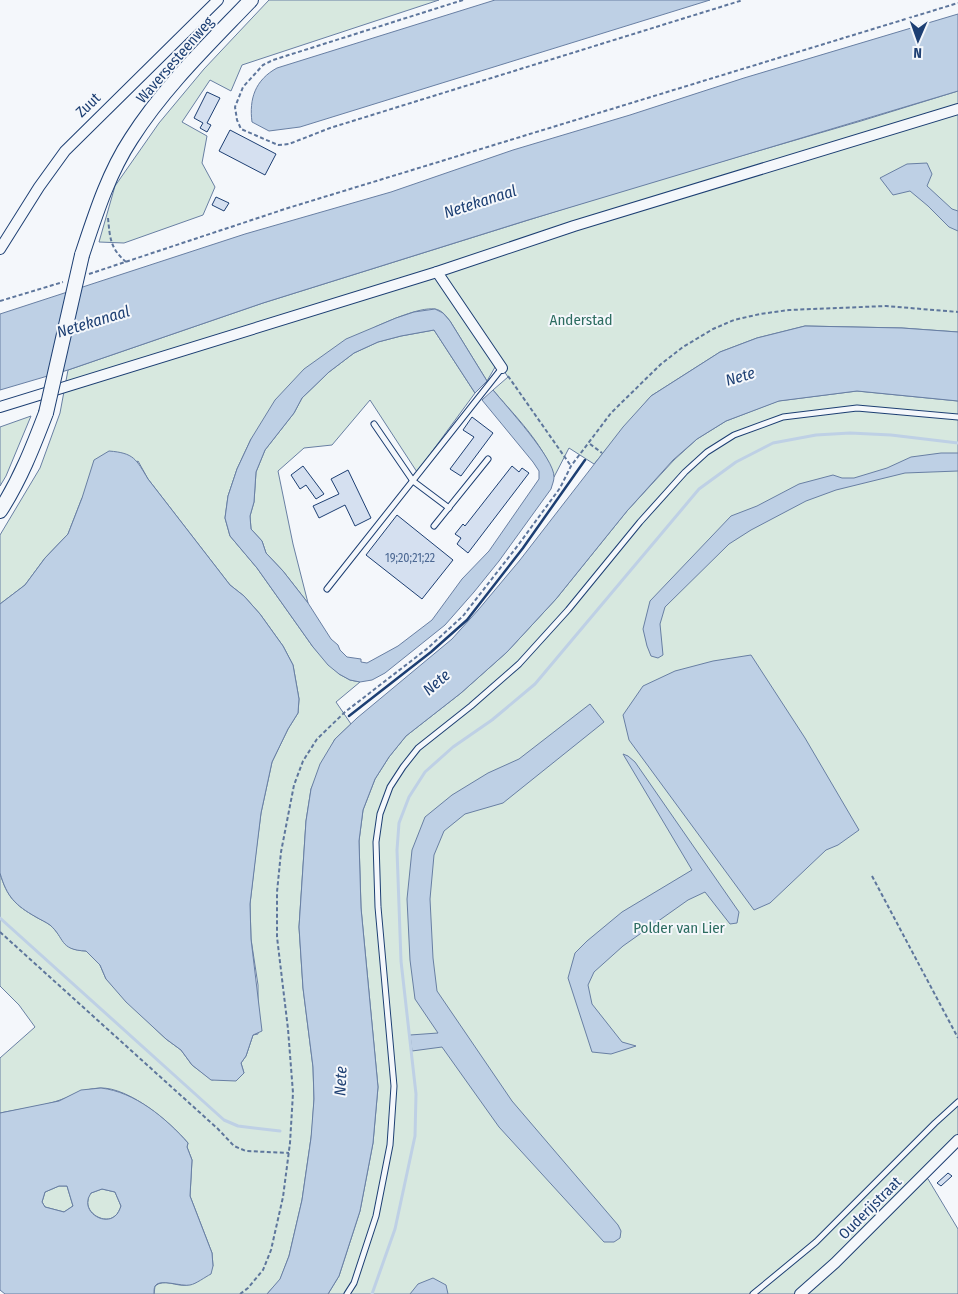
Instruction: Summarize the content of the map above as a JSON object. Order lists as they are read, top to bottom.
{
  "streets": {
    "main road": ["Waversesteenweg"],
    "street": ["Zuut", "Ouderijstraat"]
  },
  "water": ["Netekanaal", "Nete"],
  "parks": ["Anderstad", "Polder van Lier"],
  "house_numbers": ["19;20;21;22"],
  "north": "bottom"
}
